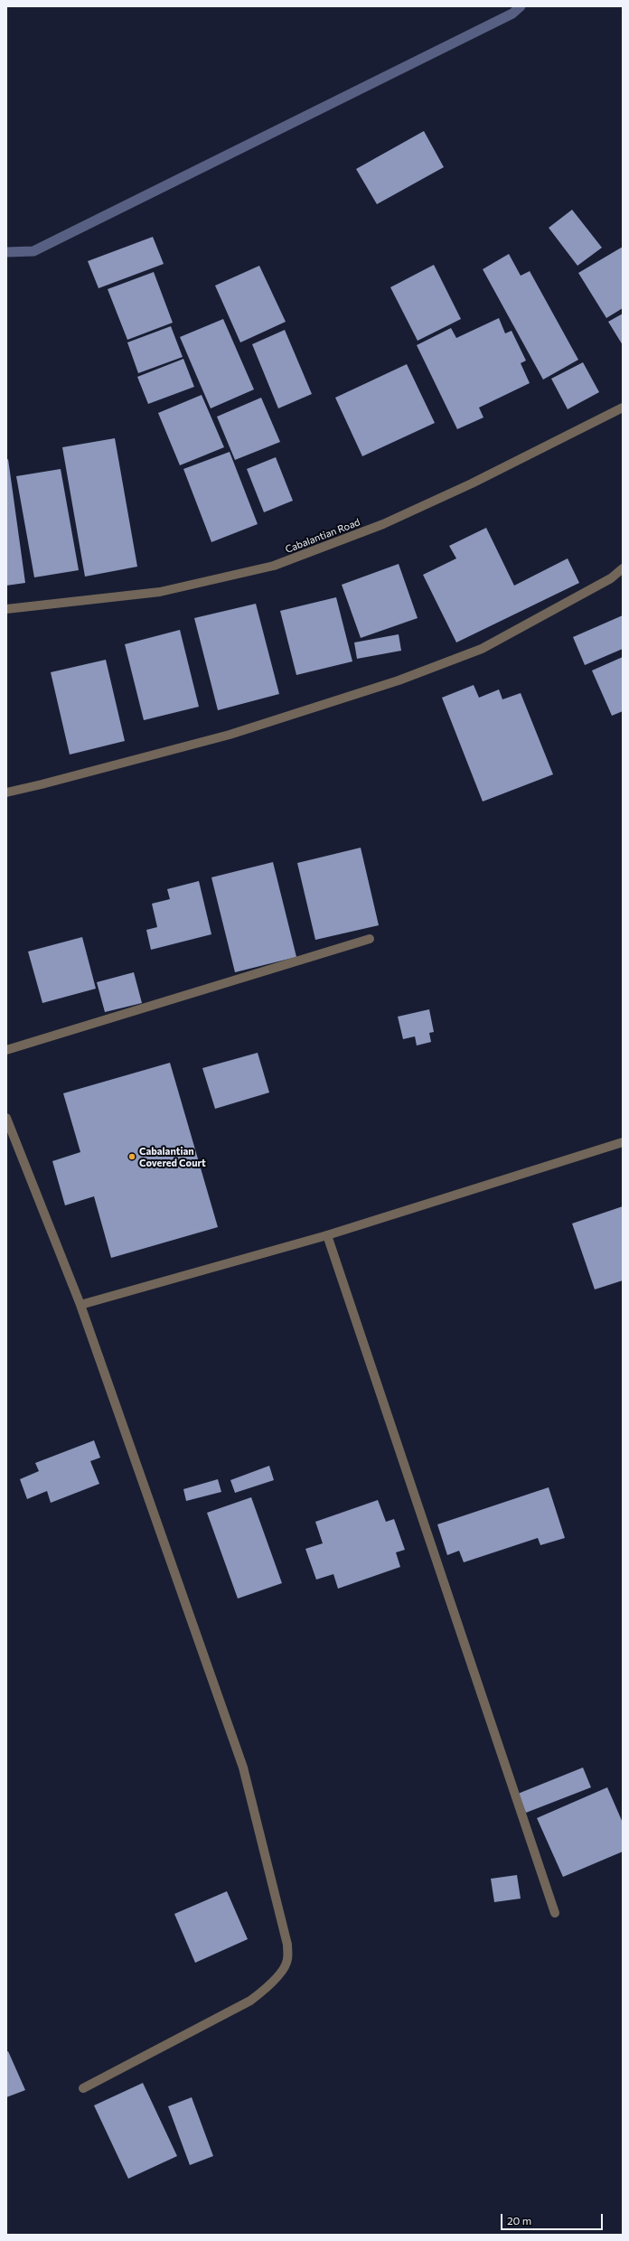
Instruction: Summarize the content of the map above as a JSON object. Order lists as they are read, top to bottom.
{
  "streets": {
    "street": ["Cabalantian Road"]
  },
  "places": ["Cabalantian Covered Court"],
  "scale_bar": "20 m"
}
